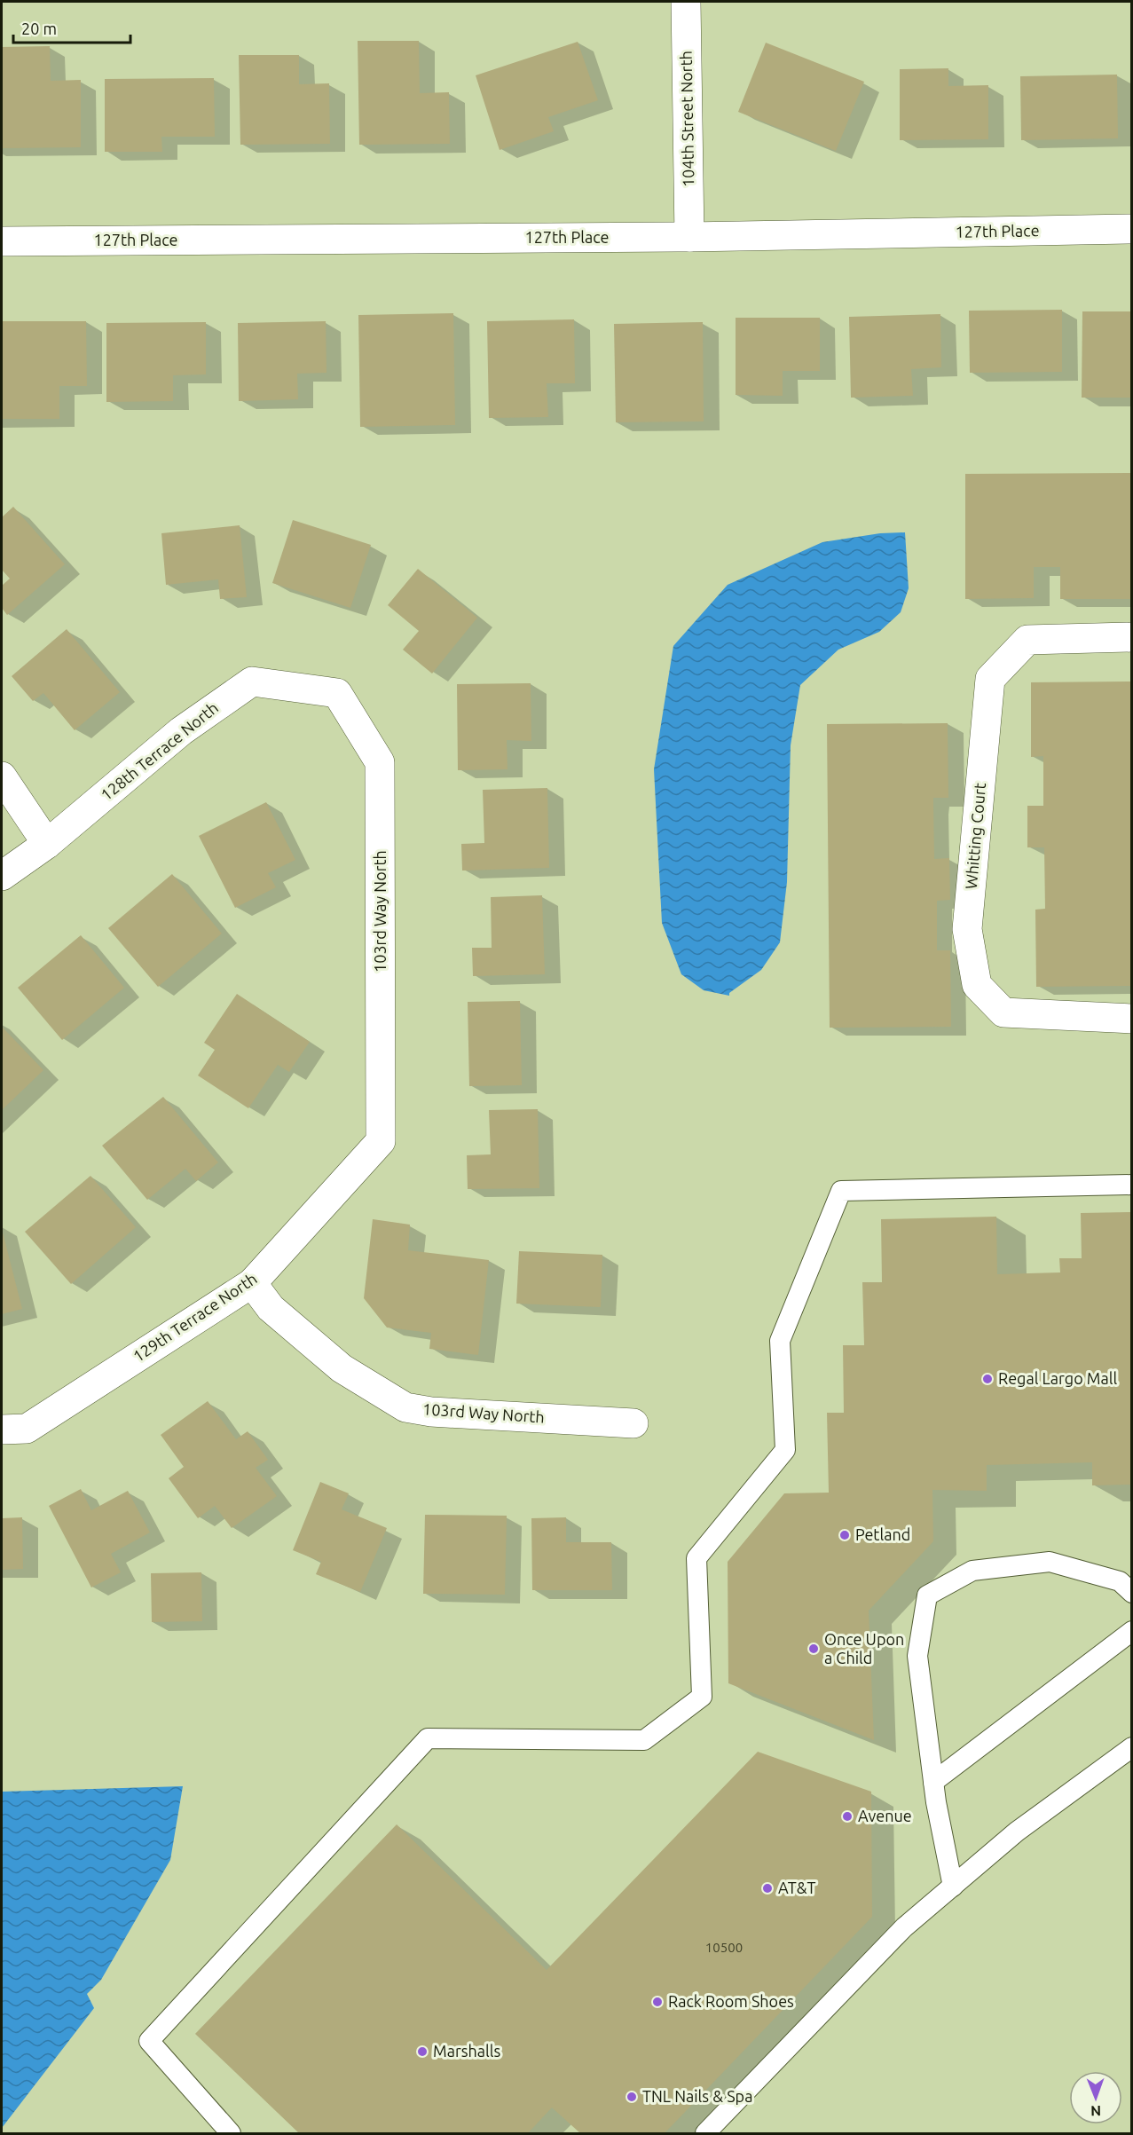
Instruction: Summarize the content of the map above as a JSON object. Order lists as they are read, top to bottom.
{
  "streets": {
    "street": [
      "104th Street North",
      "127th Place",
      "128th Terrace North",
      "Whitting Court",
      "103rd Way North",
      "129th Terrace North"
    ]
  },
  "crossings": [
    ["104th Street North", "127th Place"],
    ["128th Terrace North", "103rd Way North"],
    ["103rd Way North", "129th Terrace North"]
  ],
  "places": [
    "Regal Largo Mall",
    "Petland",
    "Once Upon a Child",
    "Avenue",
    "AT&T",
    "Rack Room Shoes",
    "Marshalls",
    "TNL Nails & Spa"
  ],
  "house_numbers": ["10500"],
  "scale_bar": "20 m",
  "north": "bottom"
}
